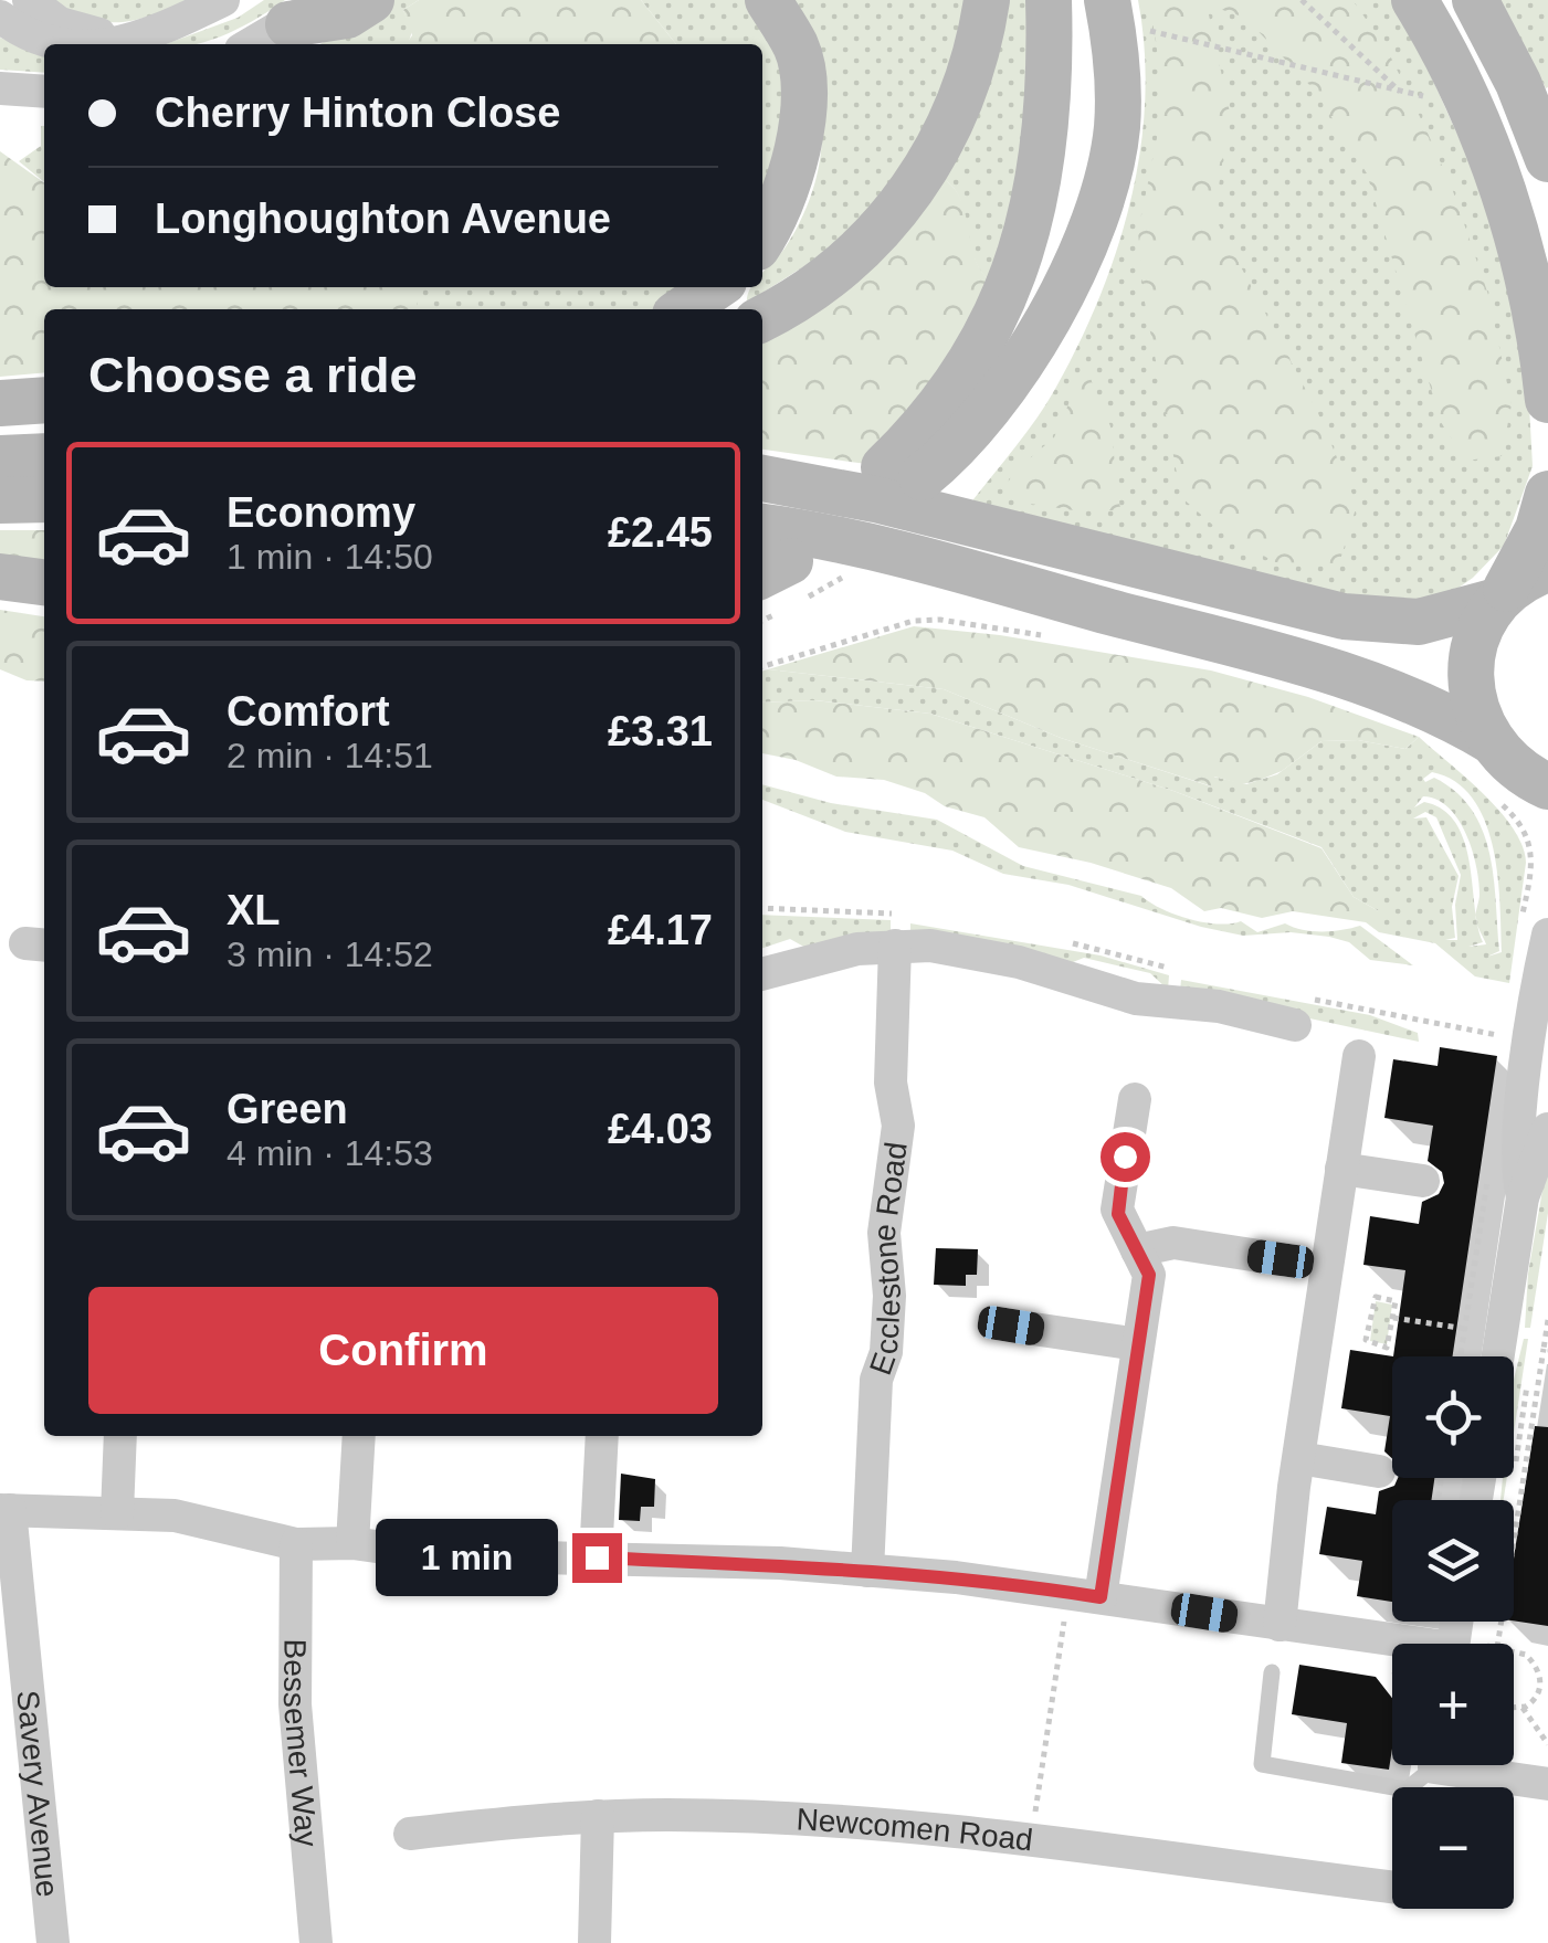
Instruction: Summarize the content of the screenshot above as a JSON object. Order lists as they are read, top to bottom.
{
  "streets": {
    "street": [
      "Ecclestone Road",
      "Bessemer Way",
      "Savery Avenue",
      "Newcomen Road"
    ]
  },
  "page": {
    "banner": ["Cherry Hinton Close", "Longhoughton Avenue"],
    "heading": "Choose a ride",
    "list": [
      {
        "name": "Economy",
        "note": "1 min · 14:50",
        "value": "£2.45"
      },
      {
        "name": "Comfort",
        "note": "2 min · 14:51",
        "value": "£3.31"
      },
      {
        "name": "XL",
        "note": "3 min · 14:52",
        "value": "£4.17"
      },
      {
        "name": "Green",
        "note": "4 min · 14:53",
        "value": "£4.03"
      }
    ],
    "buttons": "Confirm",
    "map_buttons": ["+", "−"],
    "bubble": "1 min"
  }
}
